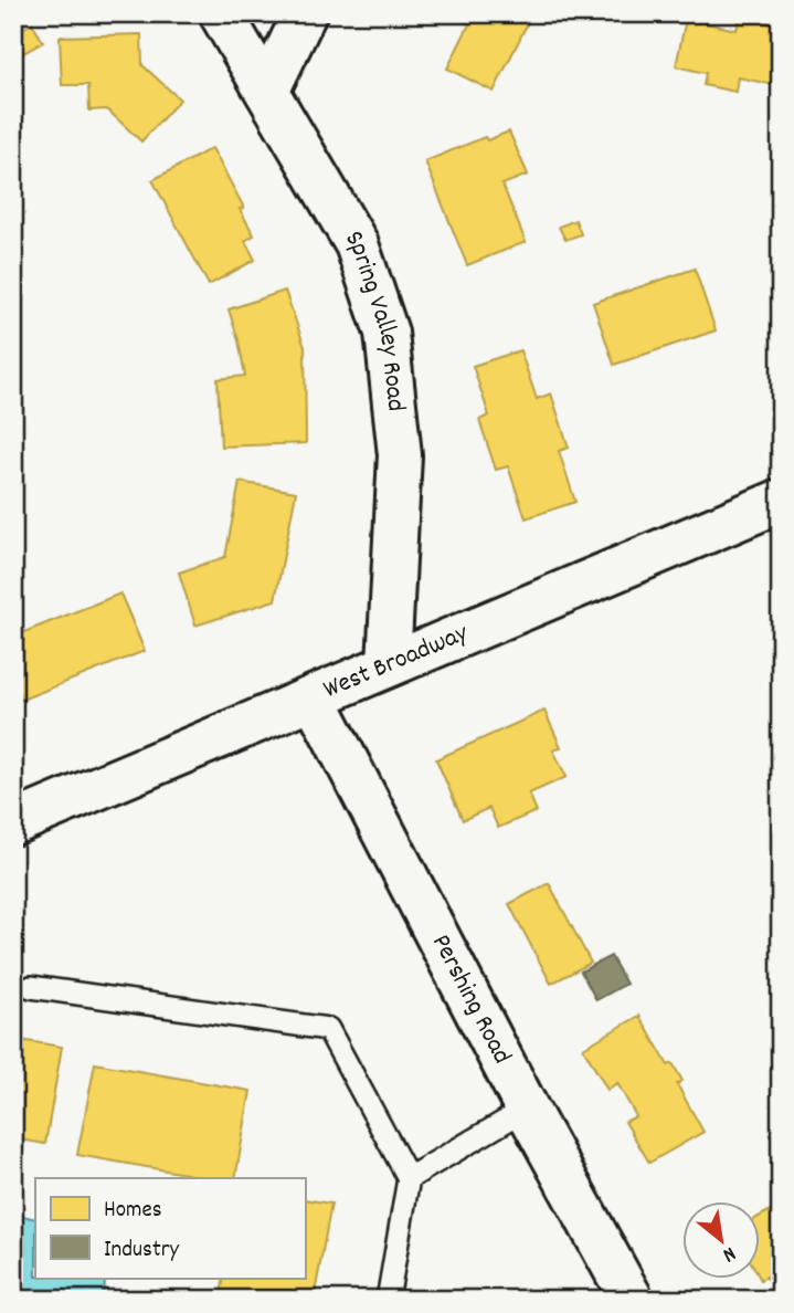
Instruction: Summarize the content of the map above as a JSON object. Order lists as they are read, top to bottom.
{
  "streets": {
    "street": ["Spring Valley Road", "West Broadway", "Pershing Road"]
  },
  "crossings": [
    ["Spring Valley Road", "West Broadway"],
    ["West Broadway", "Pershing Road"]
  ],
  "legend": ["Homes", "Industry"],
  "north": "bottom right"
}
